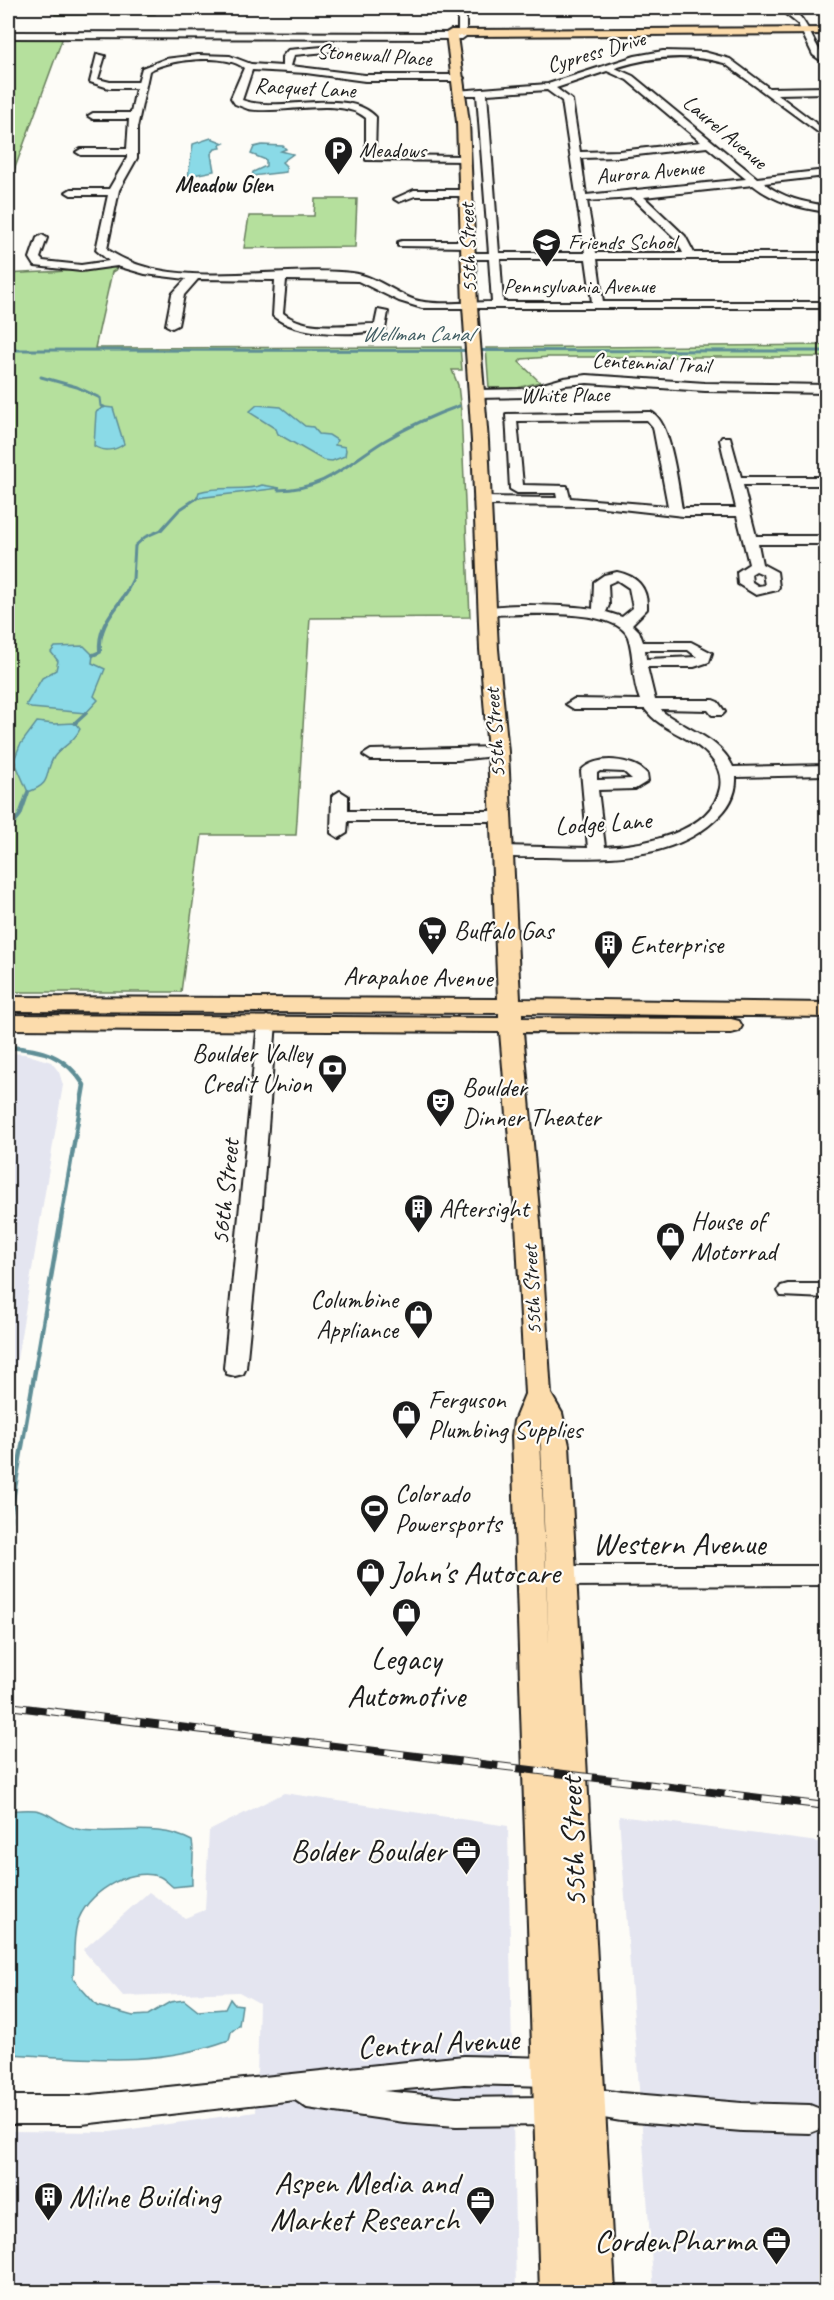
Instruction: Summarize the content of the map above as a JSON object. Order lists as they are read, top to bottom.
{
  "streets": {
    "main road": ["55th Street", "Arapahoe Avenue"],
    "street": [
      "Cypress Drive",
      "Stonewall Place",
      "Racquet Lane",
      "Laurel Avenue",
      "Aurora Avenue",
      "Pennsylvania Avenue",
      "Centennial Trail",
      "White Place",
      "Lodge Lane",
      "56th Street",
      "Western Avenue",
      "Central Avenue"
    ]
  },
  "crossings": [
    ["Cypress Drive", "Laurel Avenue"],
    ["Cypress Drive", "55th Street"],
    ["Stonewall Place", "Racquet Lane"],
    ["Stonewall Place", "55th Street"],
    ["Racquet Lane", "55th Street"],
    ["Laurel Avenue", "Aurora Avenue"],
    ["55th Street", "Pennsylvania Avenue"],
    ["55th Street", "Centennial Trail"],
    ["55th Street", "White Place"],
    ["55th Street", "Lodge Lane"],
    ["55th Street", "Arapahoe Avenue"],
    ["55th Street", "Western Avenue"],
    ["55th Street", "Central Avenue"],
    ["Arapahoe Avenue", "56th Street"]
  ],
  "districts": ["Meadow Glen"],
  "water": ["Wellman Canal"],
  "places": {
    "parking": ["Meadows"],
    "school or university": ["Friends School"],
    "supermarket": ["Buffalo Gas"],
    "building": ["Enterprise", "Aftersight", "Milne Building"],
    "bank": ["Boulder Valley Credit Union"],
    "theatre": ["Boulder Dinner Theater"],
    "shop": [
      "House of Motorrad",
      "Columbine Appliance",
      "Ferguson Plumbing Supplies",
      "John's Autocare",
      "Legacy Automotive"
    ],
    "sports": ["Colorado Powersports"],
    "office": ["Bolder Boulder", "Aspen Media and Market Research", "CordenPharma"]
  }
}
